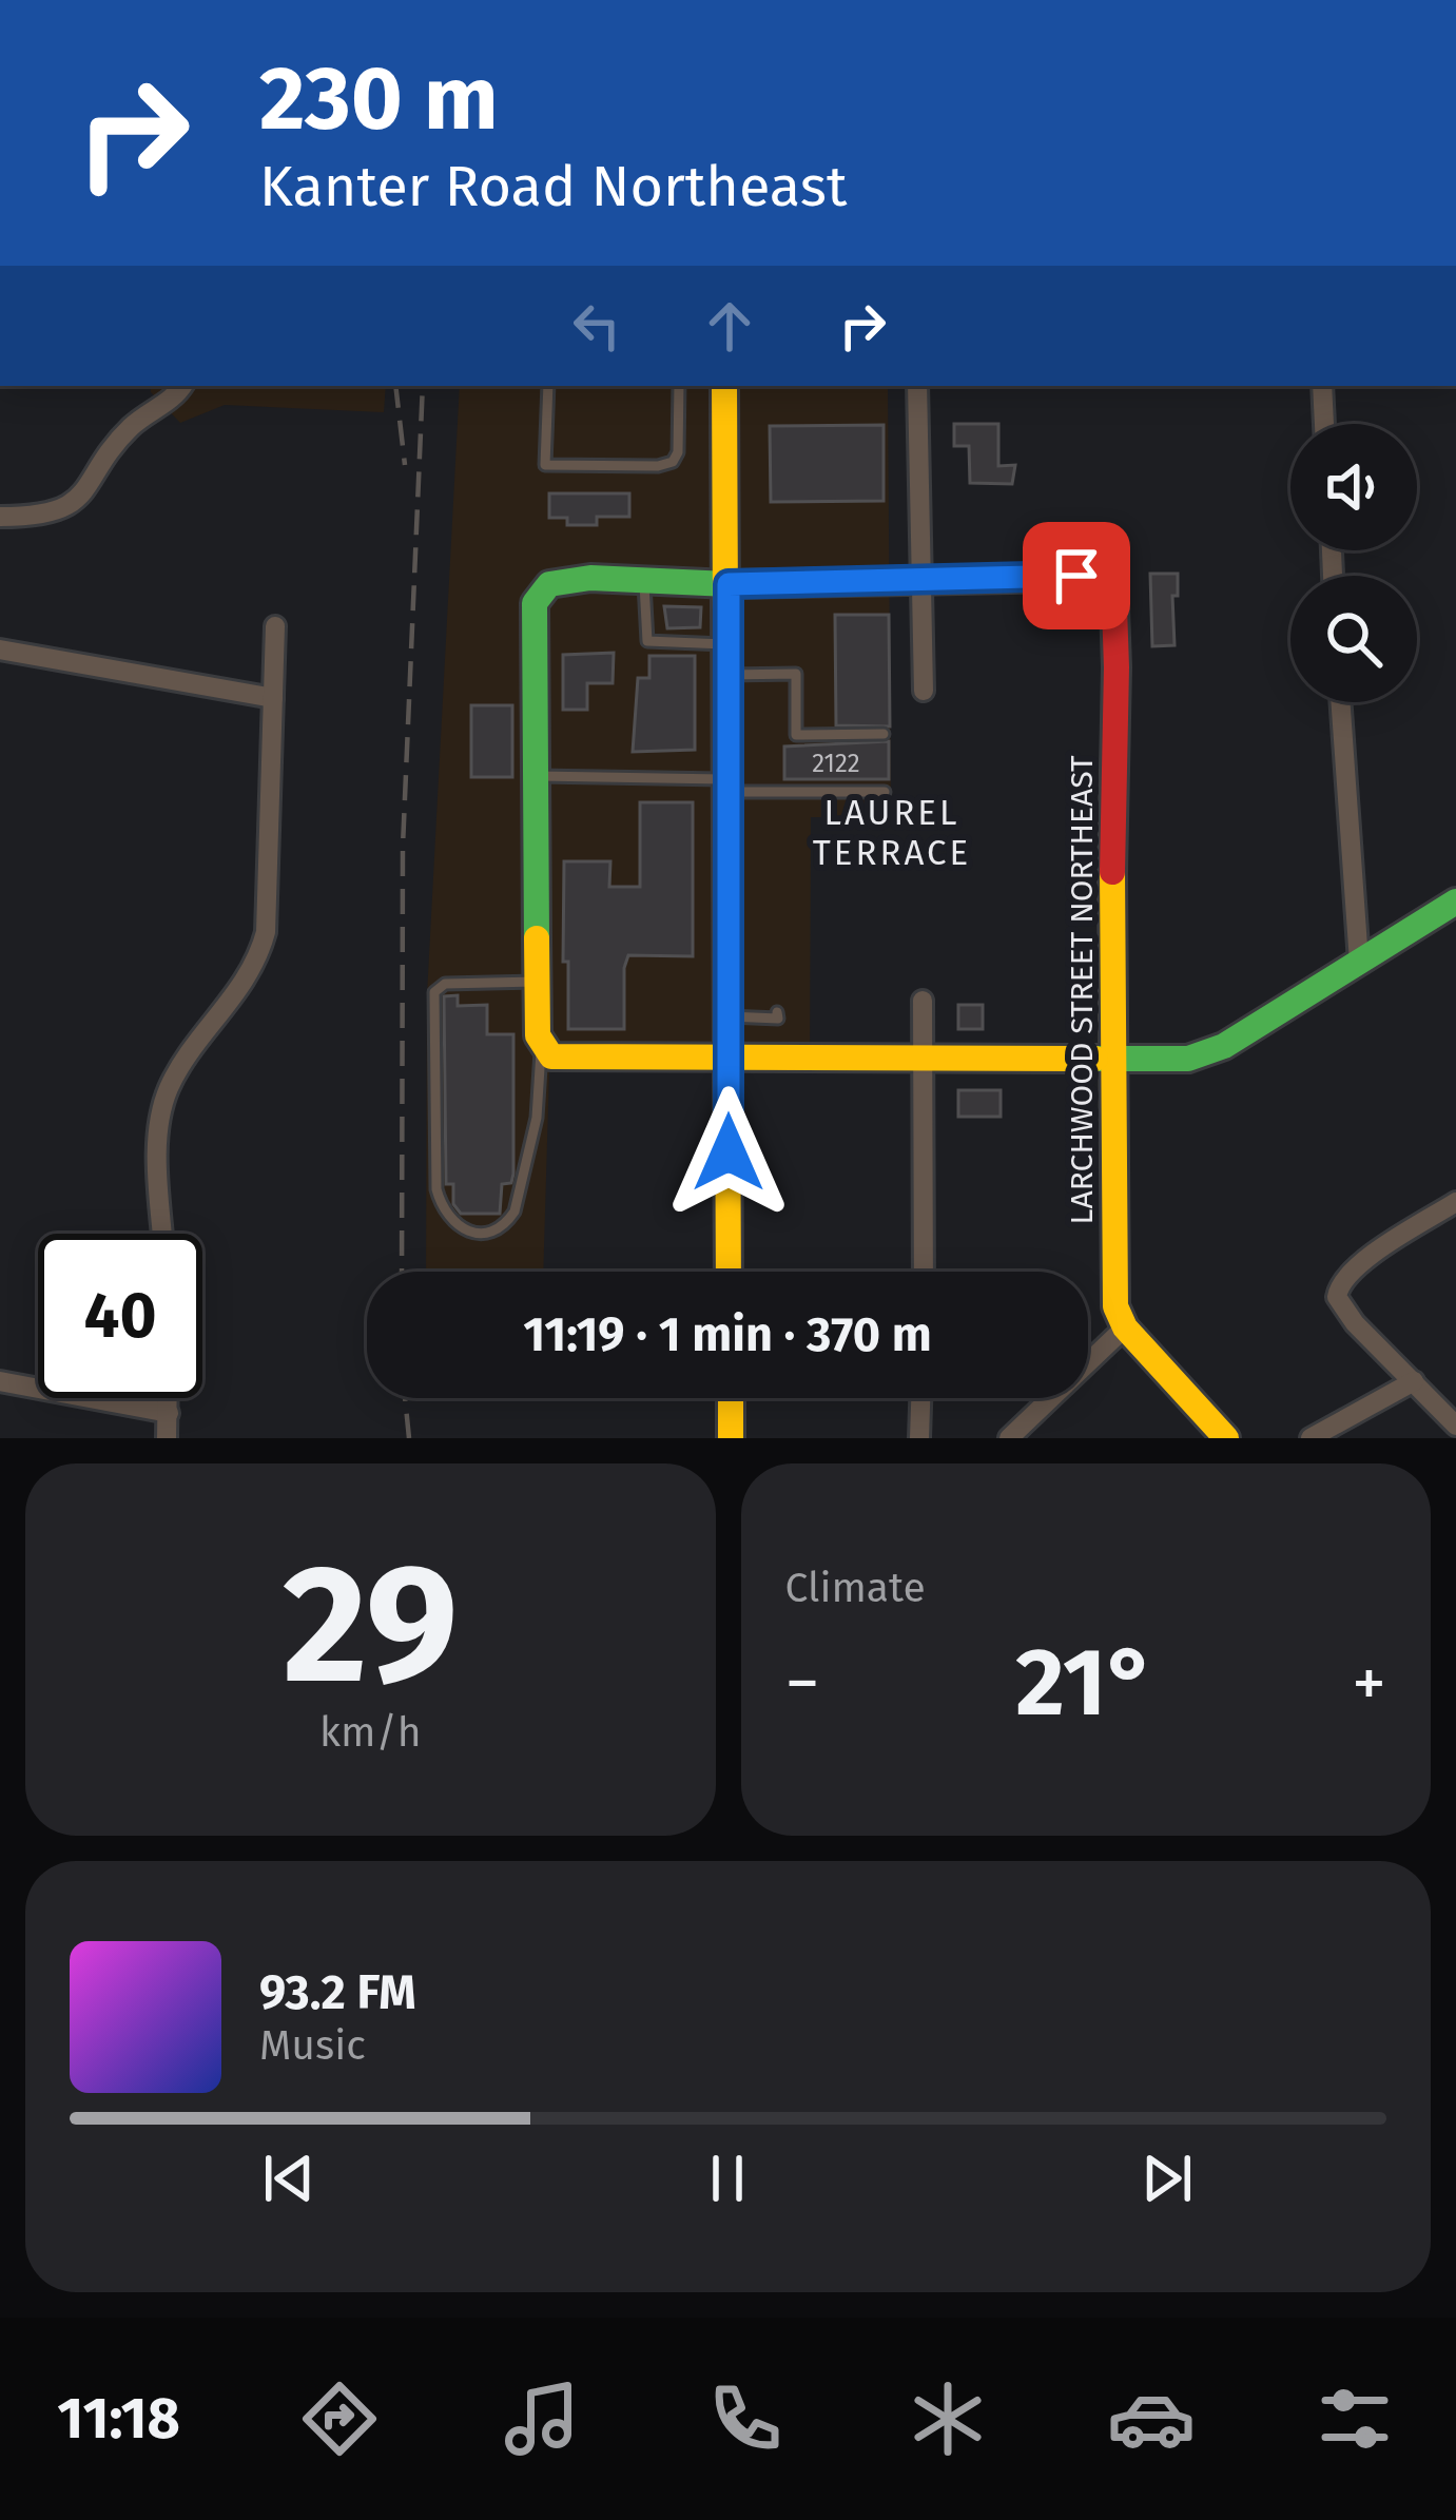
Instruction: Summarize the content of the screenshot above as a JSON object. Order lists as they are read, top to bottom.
{
  "streets": {
    "street": ["LARCHWOOD STREET NORTHEAST"]
  },
  "districts": ["LAUREL TERRACE"],
  "house_numbers": ["2122"],
  "page": {
    "turn": ["230 m", "Kanter Road Northeast"],
    "limit": "40",
    "trip": "11:19 · 1 min · 370 m",
    "tile": [
      ["29", "km/h"],
      "Climate"
    ],
    "heat": ["−", "21°", "+"],
    "song": ["93.2 FM", "Music"],
    "tabs": "11:18"
  }
}
